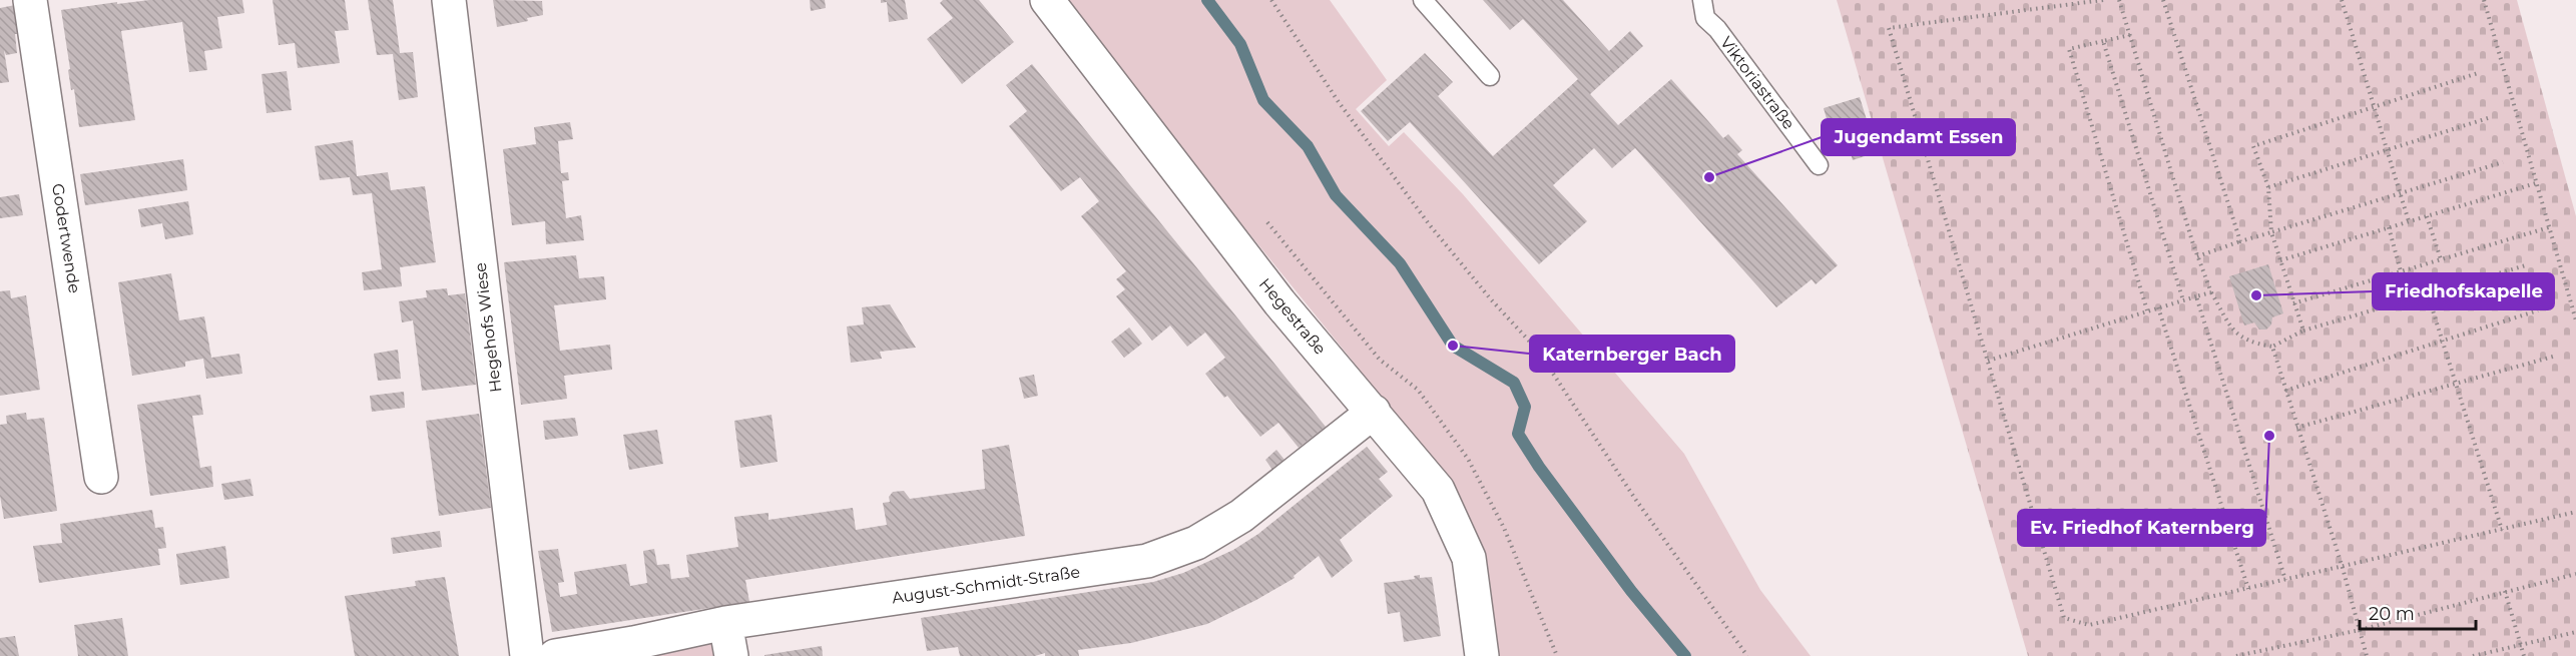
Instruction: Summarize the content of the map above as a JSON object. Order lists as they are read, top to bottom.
{
  "streets": {
    "street": [
      "Godertwende",
      "Hegestraße",
      "Hegehofs Wiese",
      "August-Schmidt-Straße"
    ],
    "lane": ["Viktoriastraße"]
  },
  "crossings": [
    ["Hegestraße", "August-Schmidt-Straße"]
  ],
  "places": [
    "Jugendamt Essen",
    "Friedhofskapelle",
    "Katernberger Bach",
    "Ev. Friedhof Katernberg"
  ],
  "scale_bar": "20 m"
}
